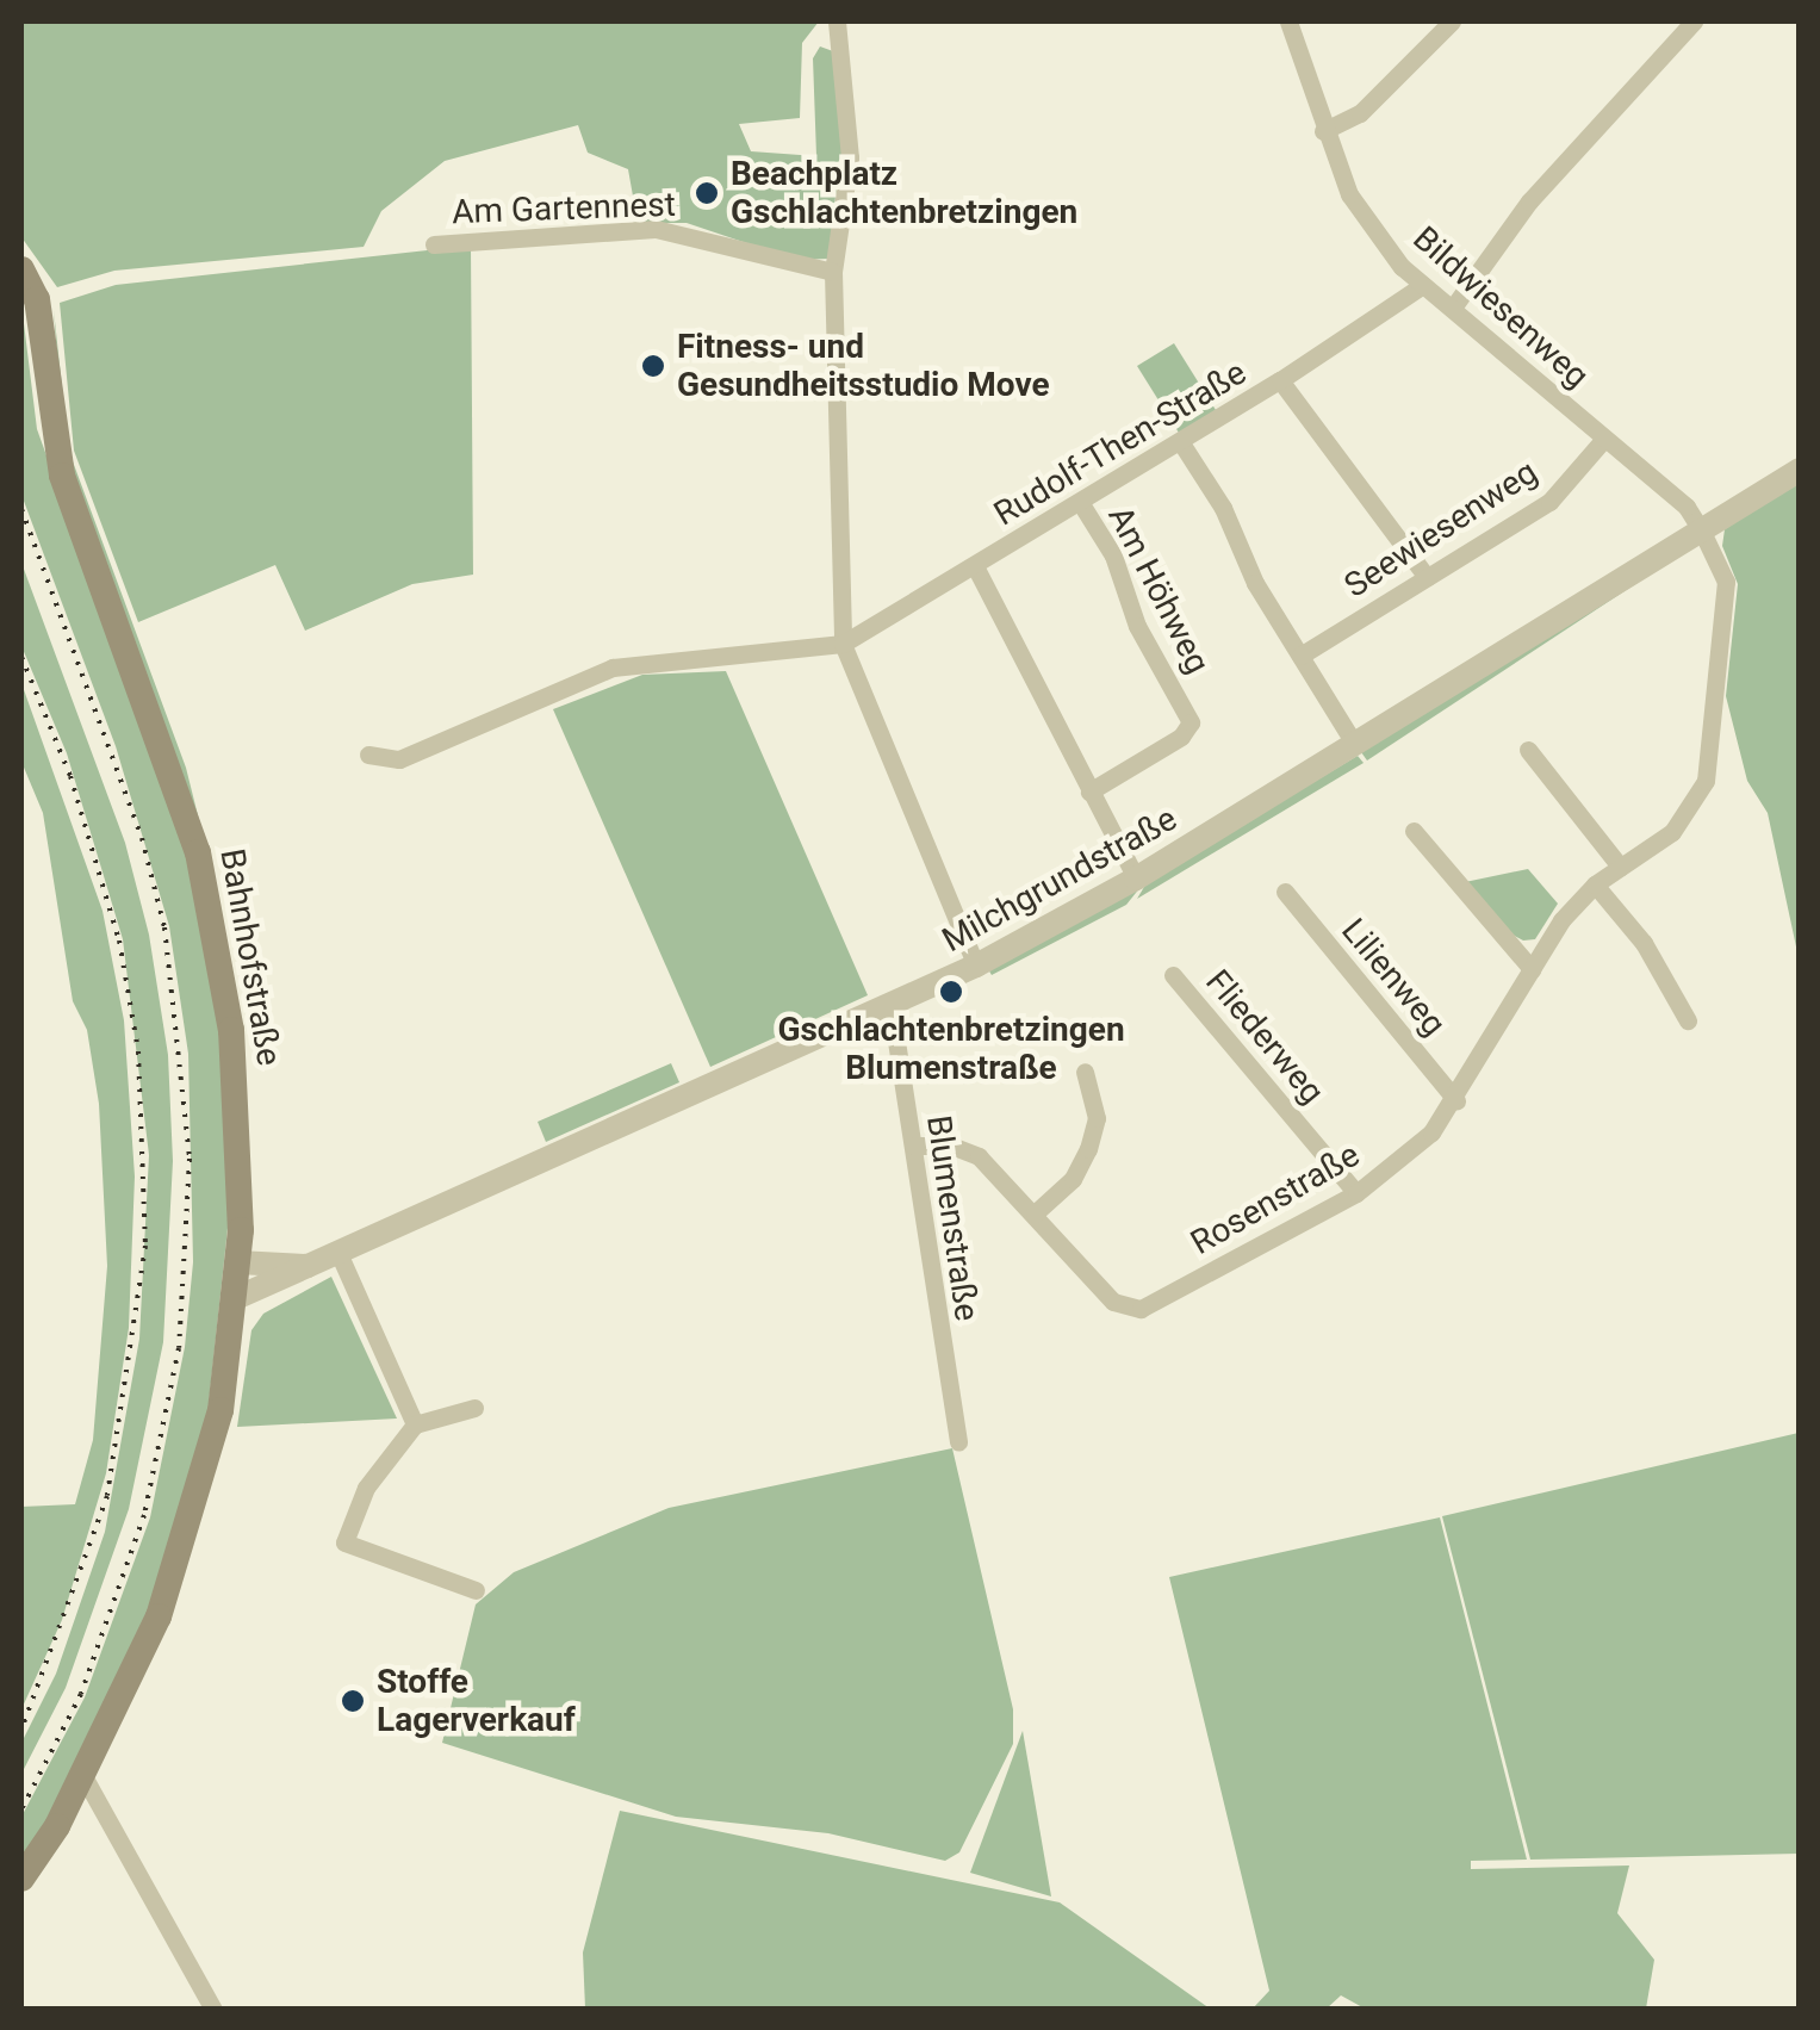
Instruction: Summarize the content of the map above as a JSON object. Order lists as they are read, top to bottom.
{
  "streets": {
    "main road": ["Bahnhofstraße"],
    "street": [
      "Am Gartennest",
      "Bildwiesenweg",
      "Rudolf-Then-Straße",
      "Seewiesenweg",
      "Am Höhweg",
      "Milchgrundstraße",
      "Lilienweg",
      "Fliederweg",
      "Rosenstraße",
      "Blumenstraße"
    ]
  },
  "crossings": [
    ["Bildwiesenweg", "Rudolf-Then-Straße"],
    ["Bildwiesenweg", "Seewiesenweg"],
    ["Bildwiesenweg", "Milchgrundstraße"],
    ["Bildwiesenweg", "Rosenstraße"],
    ["Rudolf-Then-Straße", "Am Höhweg"],
    ["Milchgrundstraße", "Bahnhofstraße"],
    ["Milchgrundstraße", "Rosenstraße"],
    ["Milchgrundstraße", "Blumenstraße"],
    ["Lilienweg", "Rosenstraße"],
    ["Fliederweg", "Rosenstraße"],
    ["Rosenstraße", "Blumenstraße"]
  ],
  "places": [
    "Beachplatz Gschlachtenbretzingen",
    "Fitness- und Gesundheitsstudio Move",
    "Gschlachtenbretzingen Blumenstraße",
    "Stoffe Lagerverkauf"
  ]
}
